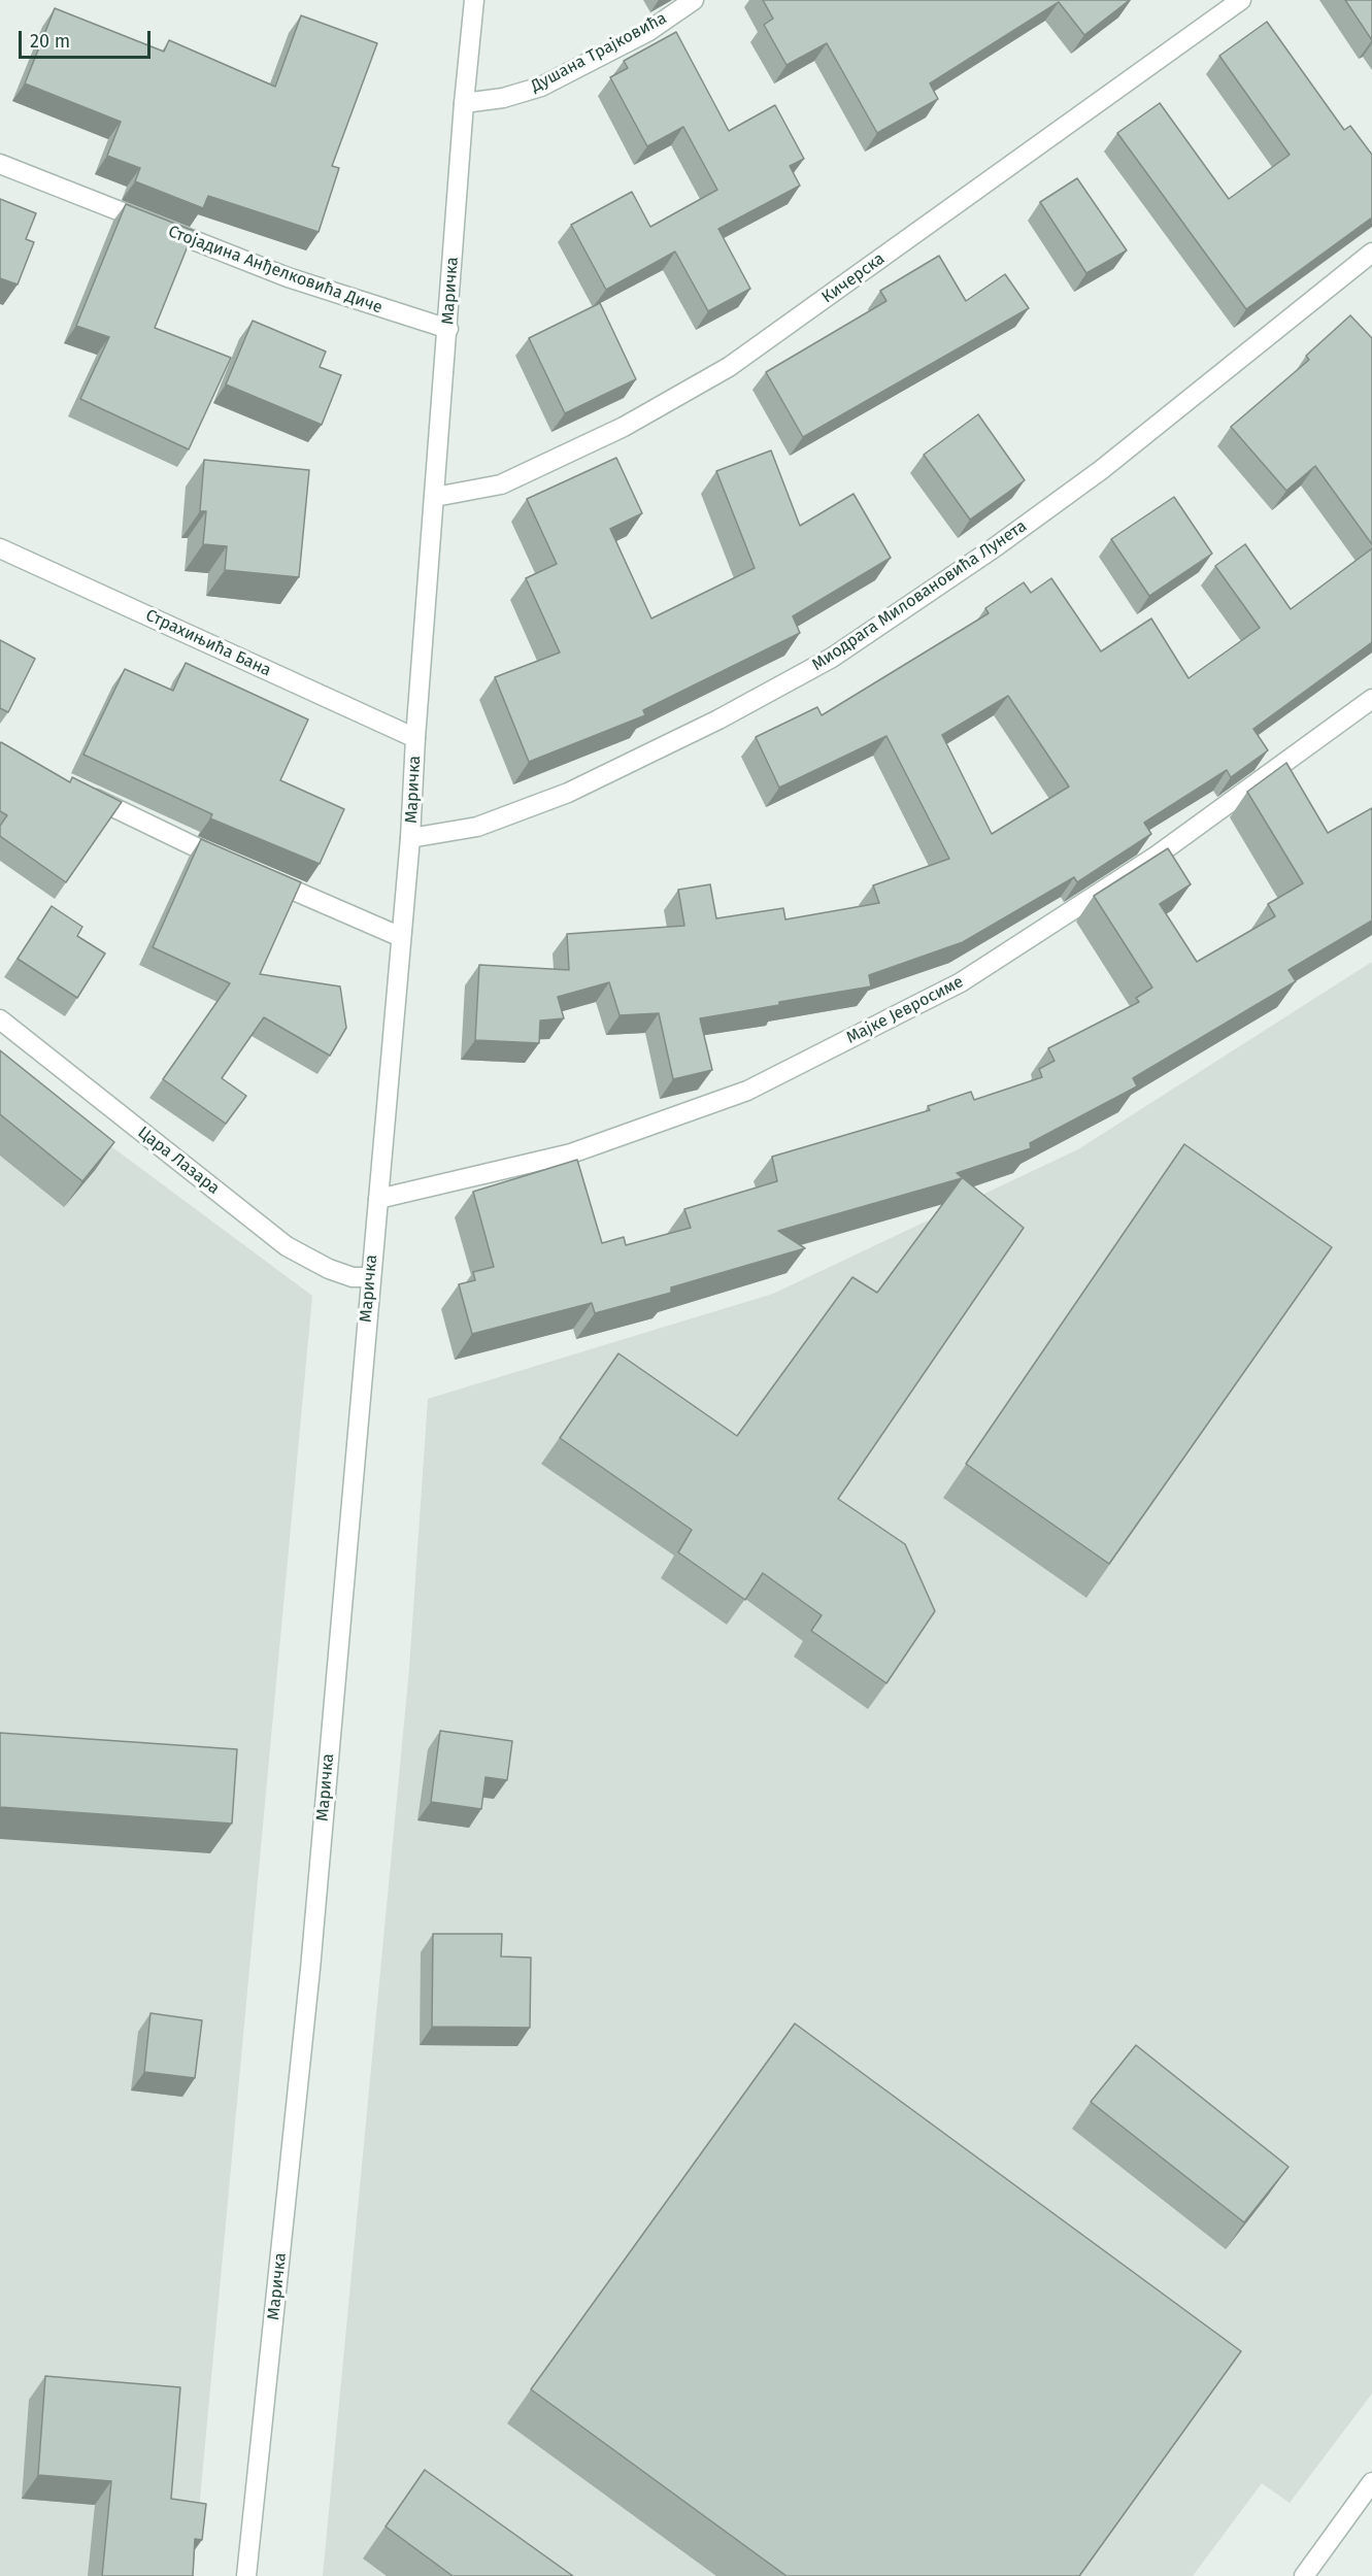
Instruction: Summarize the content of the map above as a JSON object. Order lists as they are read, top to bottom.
{
  "streets": {
    "street": [
      "Душана Трајковића",
      "Стојадина Анђелковића Диче",
      "Кичерска",
      "Маричка",
      "Миодрага Миловановића Лунета",
      "Страхињића Бана",
      "Мајке Јевросиме",
      "Цара Лазара"
    ]
  },
  "crossings": [
    ["Душана Трајковића", "Маричка"],
    ["Стојадина Анђелковића Диче", "Маричка"],
    ["Кичерска", "Маричка"],
    ["Маричка", "Миодрага Миловановића Лунета"],
    ["Маричка", "Страхињића Бана"],
    ["Маричка", "Мајке Јевросиме"],
    ["Маричка", "Цара Лазара"]
  ],
  "scale_bar": "20 m"
}
